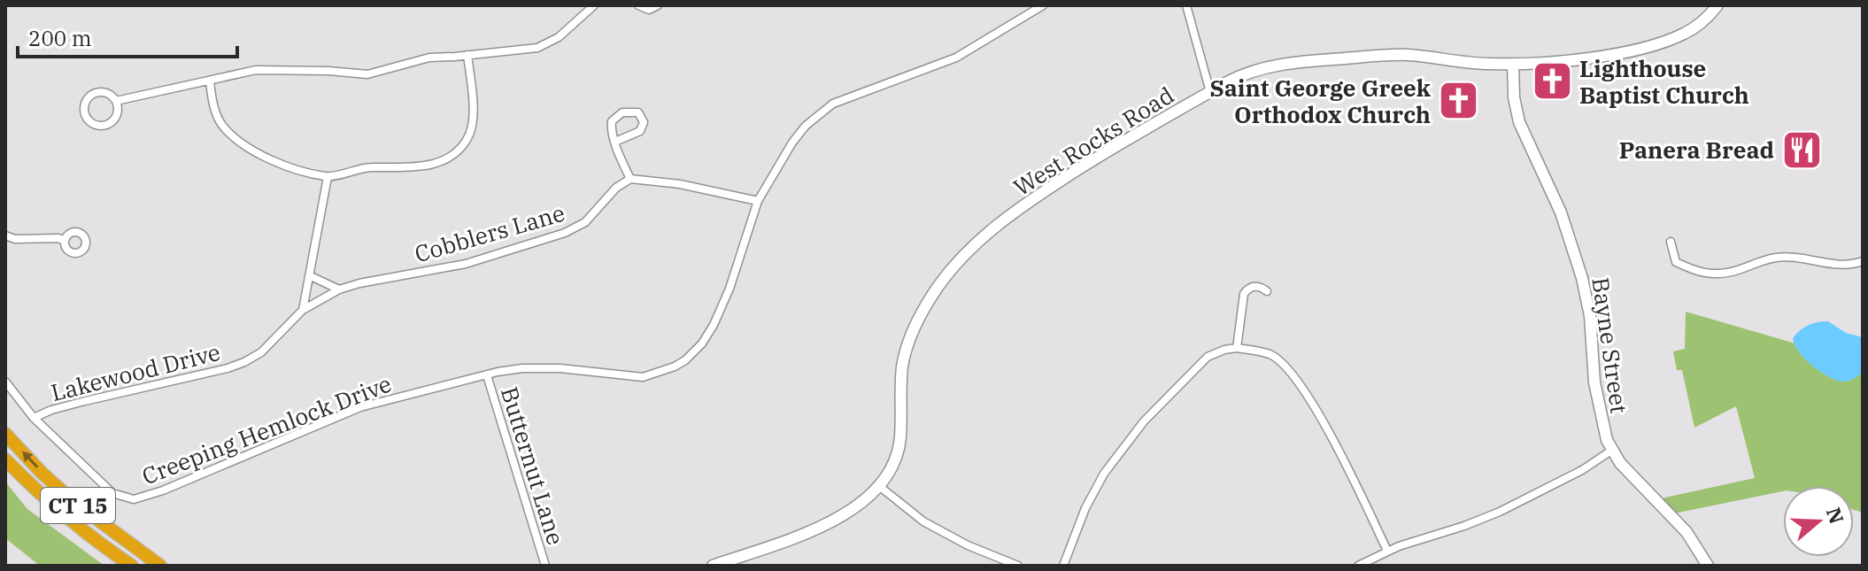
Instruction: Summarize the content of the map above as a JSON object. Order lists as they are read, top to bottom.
{
  "streets": {
    "highway": ["CT 15"],
    "main road": ["West Rocks Road", "Bayne Street"],
    "street": [
      "Cobblers Lane",
      "Lakewood Drive",
      "Creeping Hemlock Drive",
      "Butternut Lane"
    ]
  },
  "crossings": [
    ["West Rocks Road", "Bayne Street"],
    ["Cobblers Lane", "Lakewood Drive"],
    ["Lakewood Drive", "Creeping Hemlock Drive"],
    ["Creeping Hemlock Drive", "Butternut Lane"]
  ],
  "places": {
    "church": ["Lighthouse Baptist Church", "Saint George Greek Orthodox Church"],
    "restaurant": ["Panera Bread"]
  },
  "scale_bar": "200 m",
  "north": "right"
}
